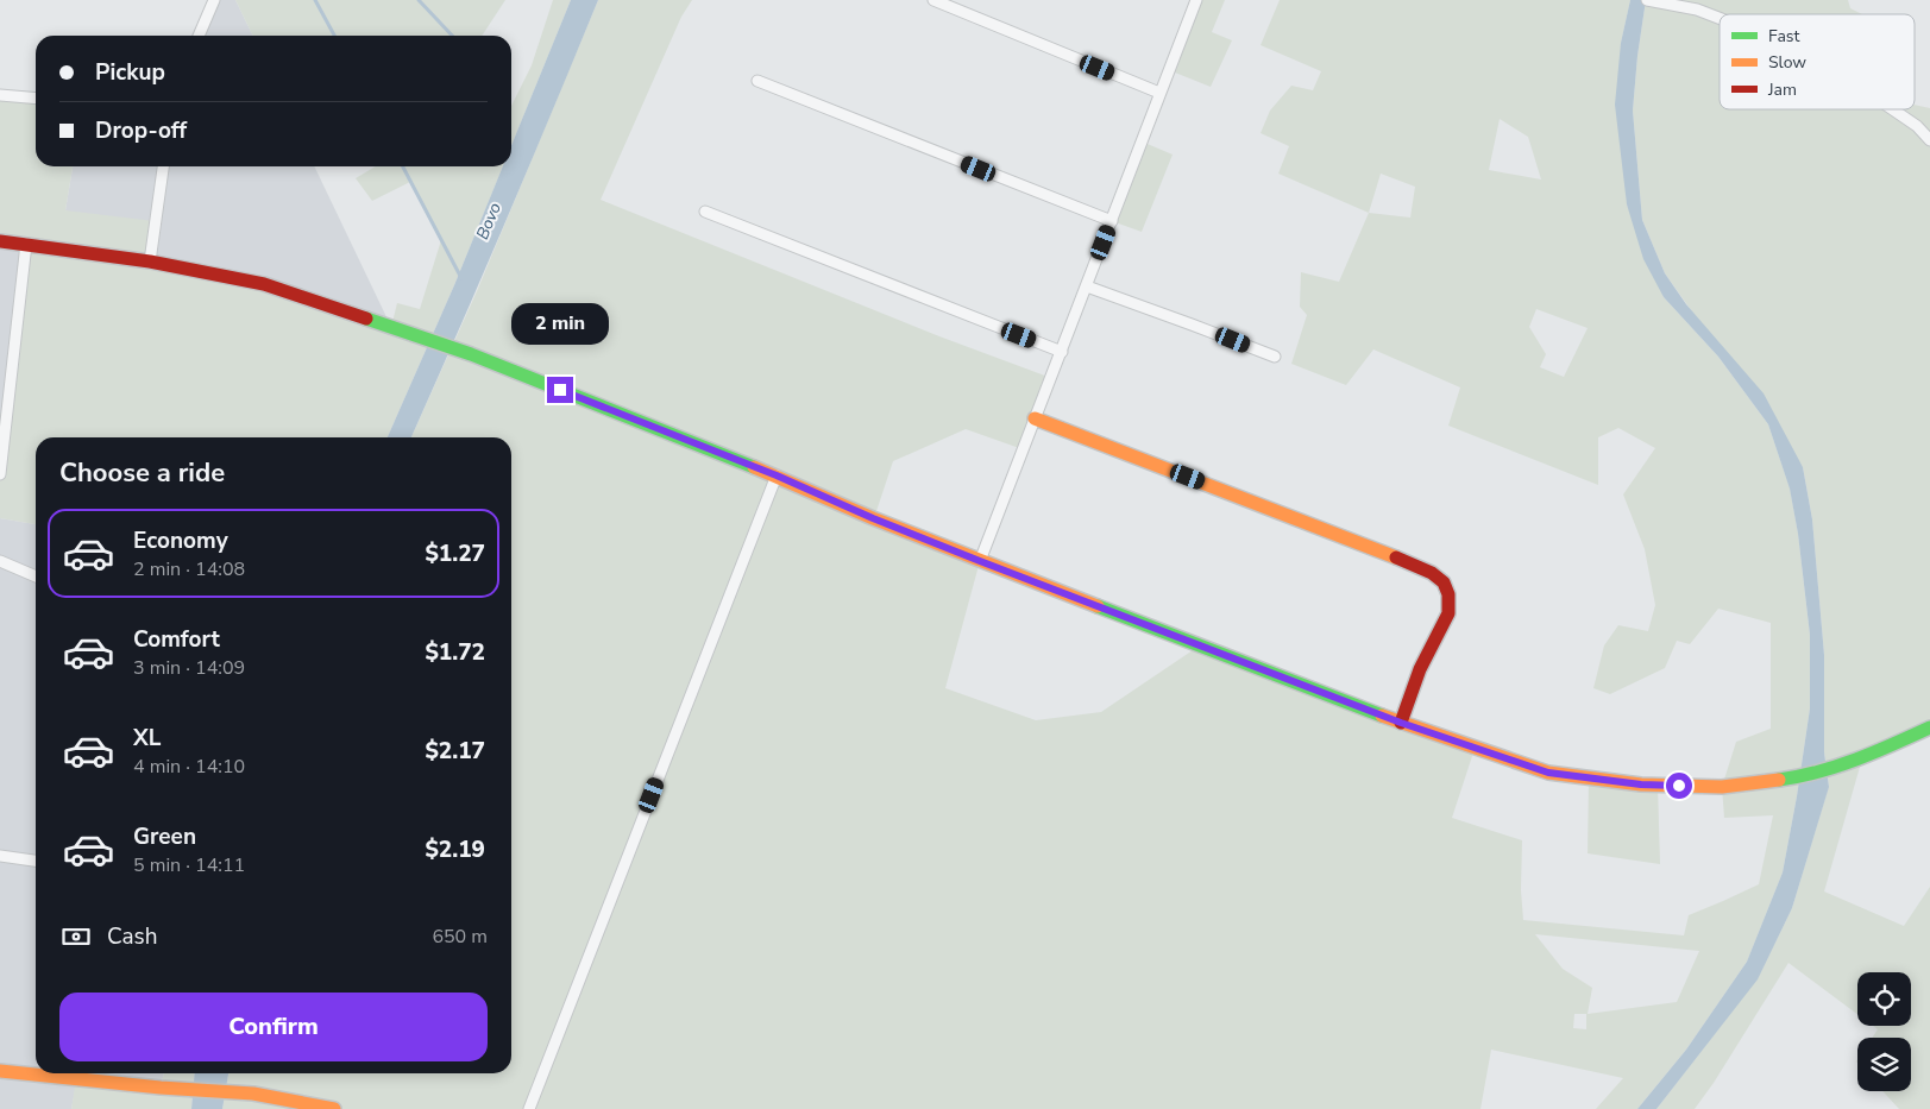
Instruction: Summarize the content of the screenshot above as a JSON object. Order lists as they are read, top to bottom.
{
  "water": ["Bovo"],
  "legend": ["Fast", "Slow", "Jam"],
  "page": {
    "banner": ["Pickup", "Drop-off"],
    "bubble": "2 min",
    "heading": "Choose a ride",
    "list": [
      {
        "name": "Economy",
        "note": "2 min · 14:08",
        "value": "$1.27"
      },
      {
        "name": "Comfort",
        "note": "3 min · 14:09",
        "value": "$1.72"
      },
      {
        "name": "XL",
        "note": "4 min · 14:10",
        "value": "$2.17"
      },
      {
        "name": "Green",
        "note": "5 min · 14:11",
        "value": "$2.19"
      }
    ],
    "pay": ["Cash", "650 m"],
    "buttons": "Confirm"
  }
}
